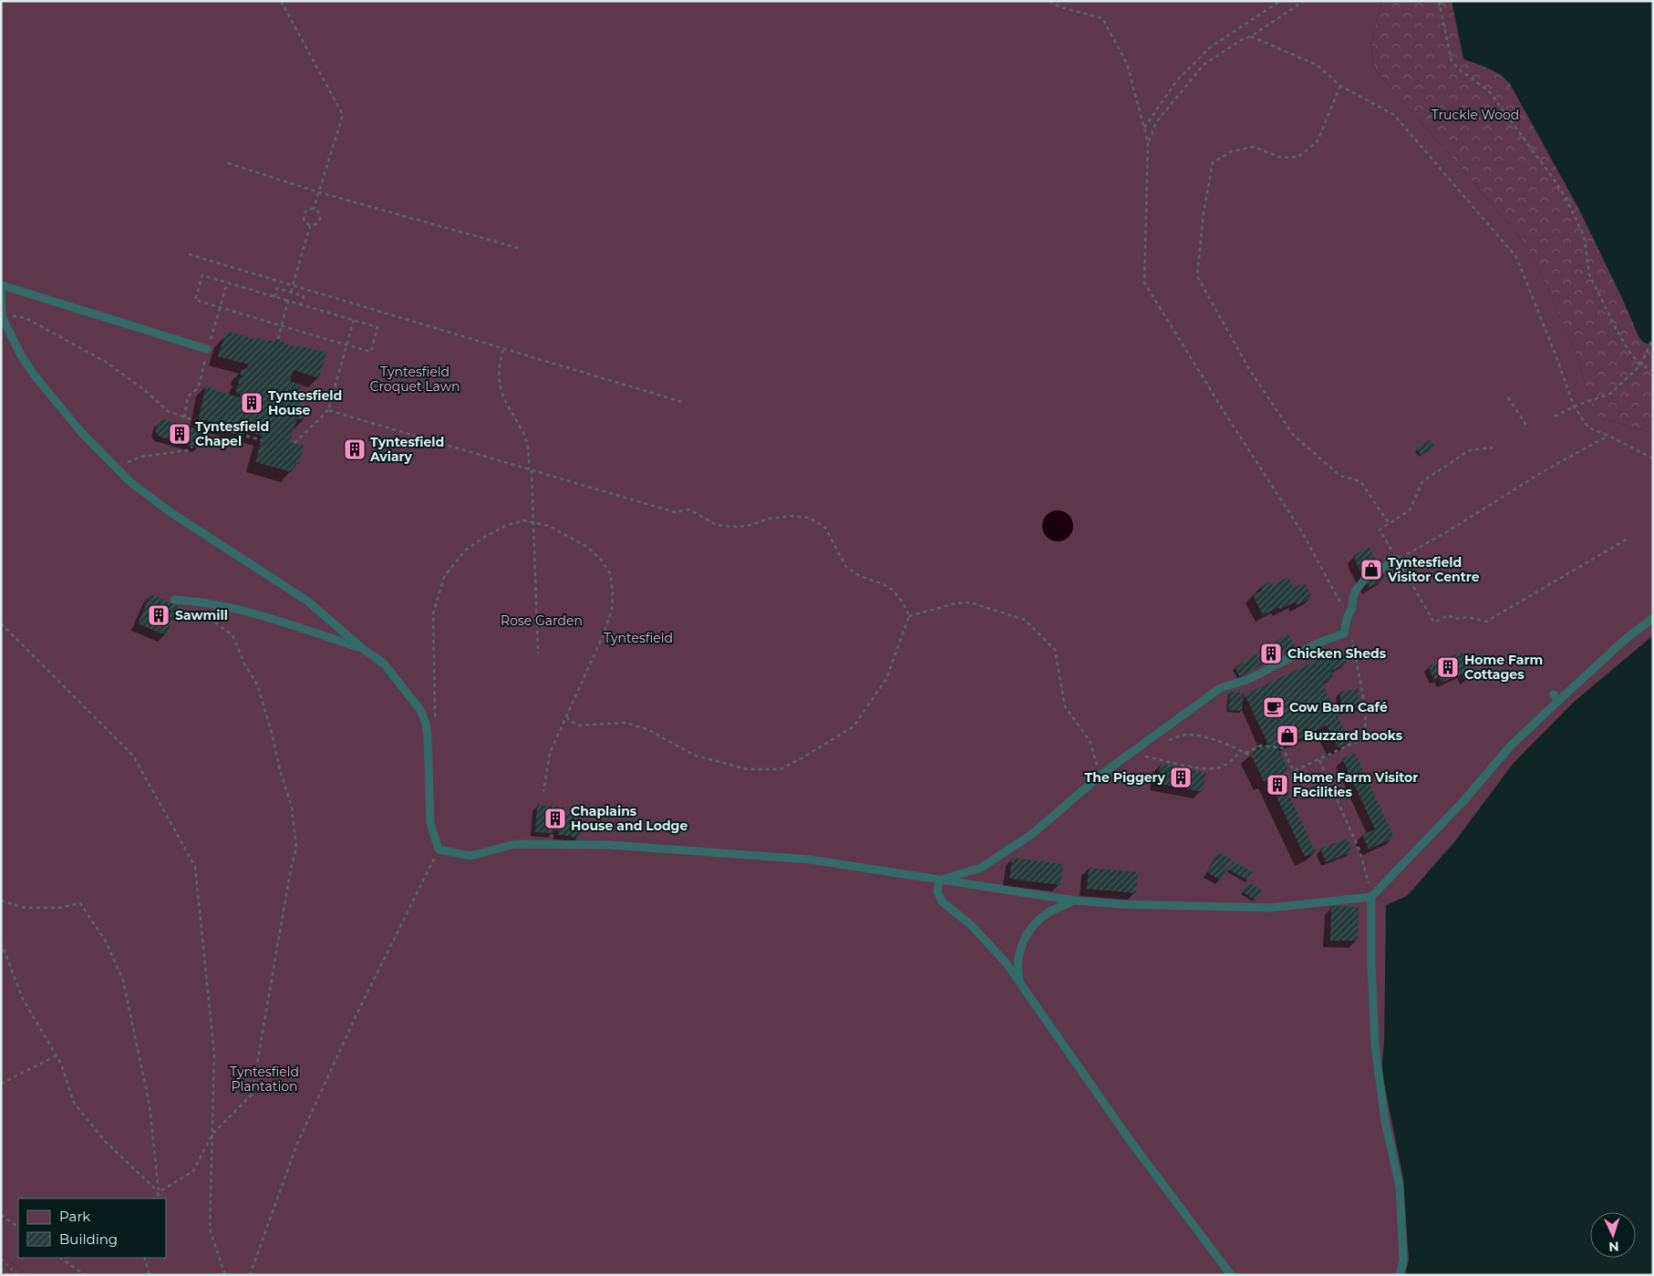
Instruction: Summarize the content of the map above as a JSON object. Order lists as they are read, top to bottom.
{
  "parks": [
    "Truckle Wood",
    "Tyntesfield Croquet Lawn",
    "Rose Garden",
    "Tyntesfield",
    "Tyntesfield Plantation"
  ],
  "places": {
    "building": [
      "Tyntesfield House",
      "Tyntesfield Chapel",
      "Tyntesfield Aviary",
      "Sawmill",
      "Chicken Sheds",
      "Home Farm Cottages",
      "The Piggery",
      "Home Farm Visitor Facilities",
      "Chaplains House and Lodge"
    ],
    "shop": ["Tyntesfield Visitor Centre", "Buzzard books"],
    "cafe": ["Cow Barn Café"]
  },
  "legend": ["Park", "Building"],
  "north": "bottom"
}
